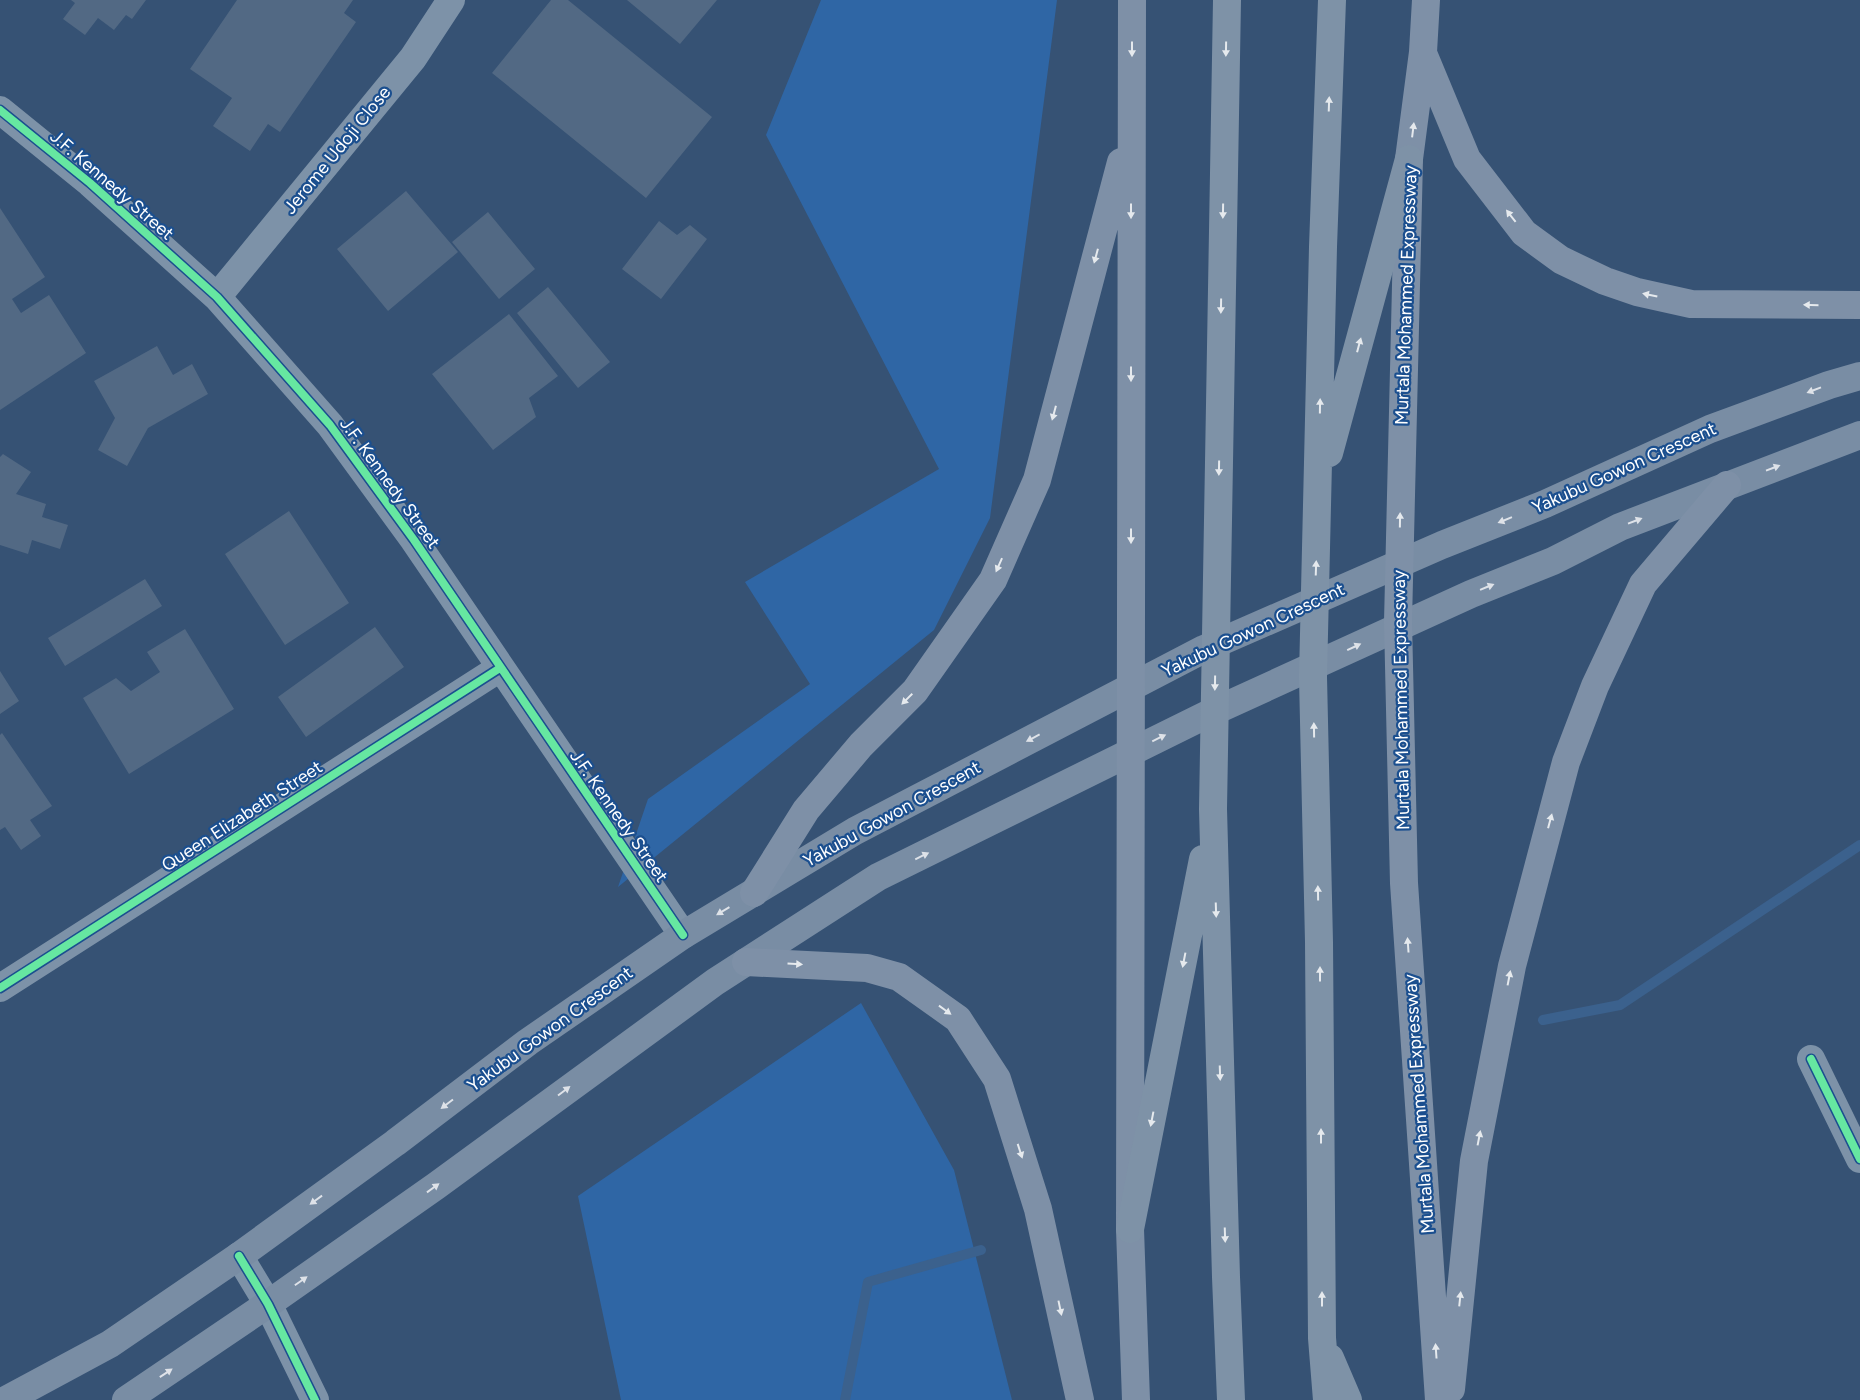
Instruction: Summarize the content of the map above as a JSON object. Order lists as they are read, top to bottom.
{
  "streets": {
    "highway": ["Murtala Mohammed Expressway"],
    "main road": ["Yakubu Gowon Crescent"],
    "street": ["Jerome Udoji Close", "J.F. Kennedy Street", "Queen Elizabeth Street"]
  },
  "crossings": [
    ["Jerome Udoji Close", "J.F. Kennedy Street"],
    ["J.F. Kennedy Street", "Yakubu Gowon Crescent"],
    ["J.F. Kennedy Street", "Queen Elizabeth Street"]
  ]
}
